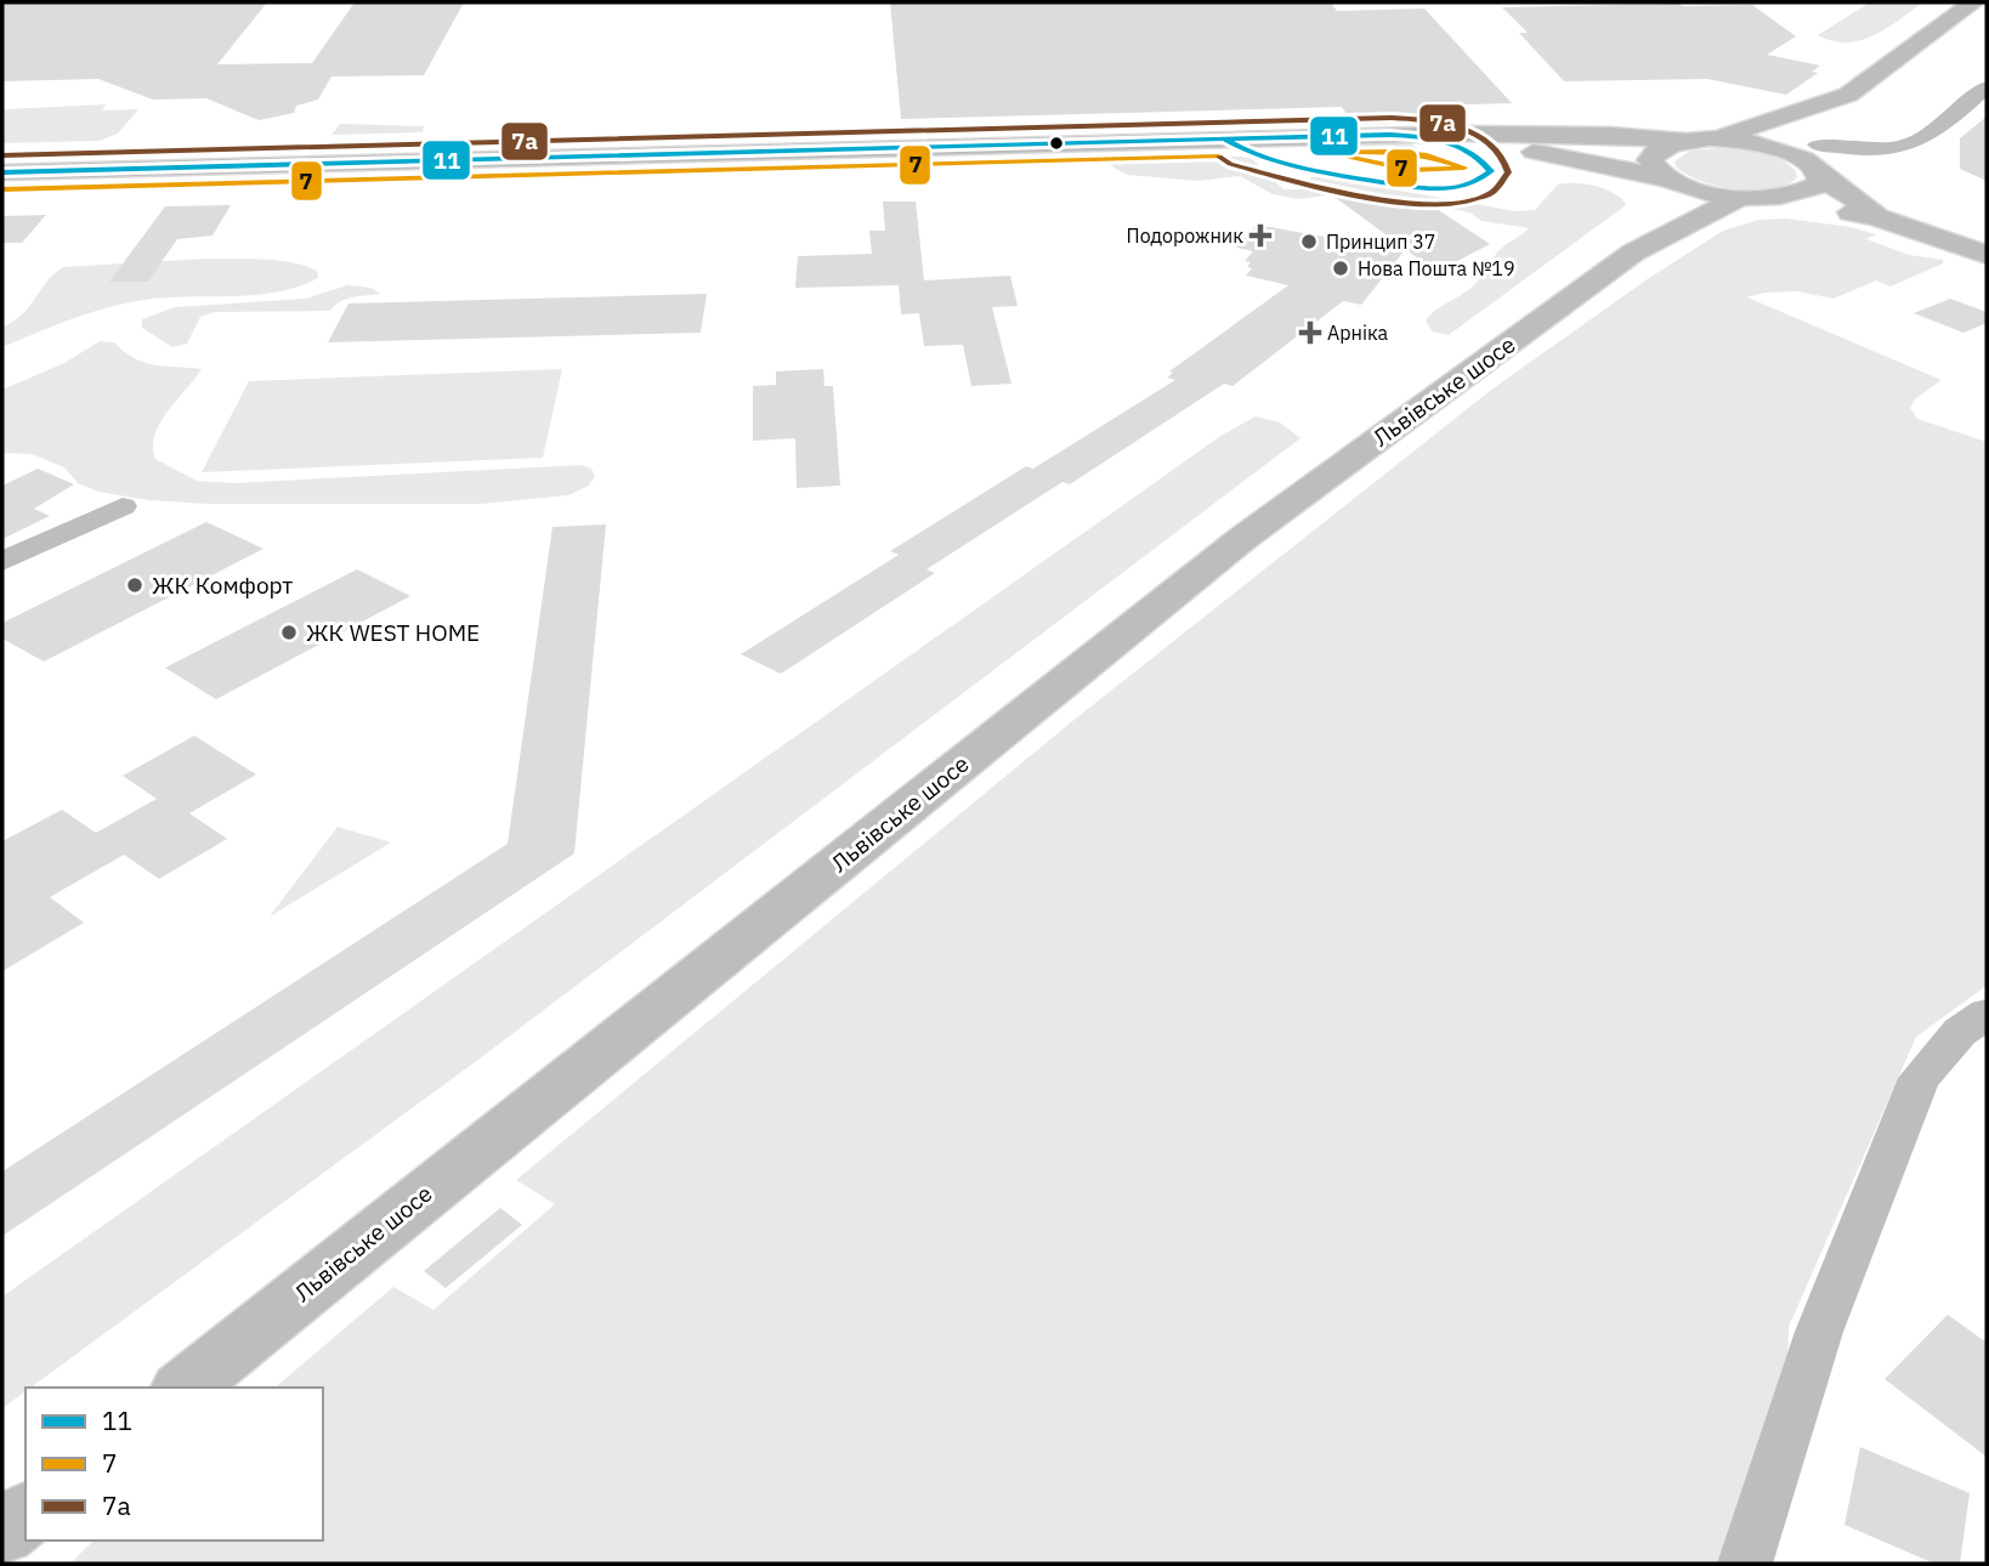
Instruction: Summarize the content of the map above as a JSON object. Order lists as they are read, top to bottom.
{
  "streets": {
    "main road": ["Львівське шосе"]
  },
  "places": {
    "health": ["Подорожник", "Арніка"],
    "other": [
      "Принцип 37",
      "Нова Пошта №19",
      "ЖК Комфорт",
      "ЖК WEST HOME"
    ]
  },
  "lines": ["transit line 7а", "transit line 11", "transit line 7"],
  "legend": ["11", "7", "7а"]
}
